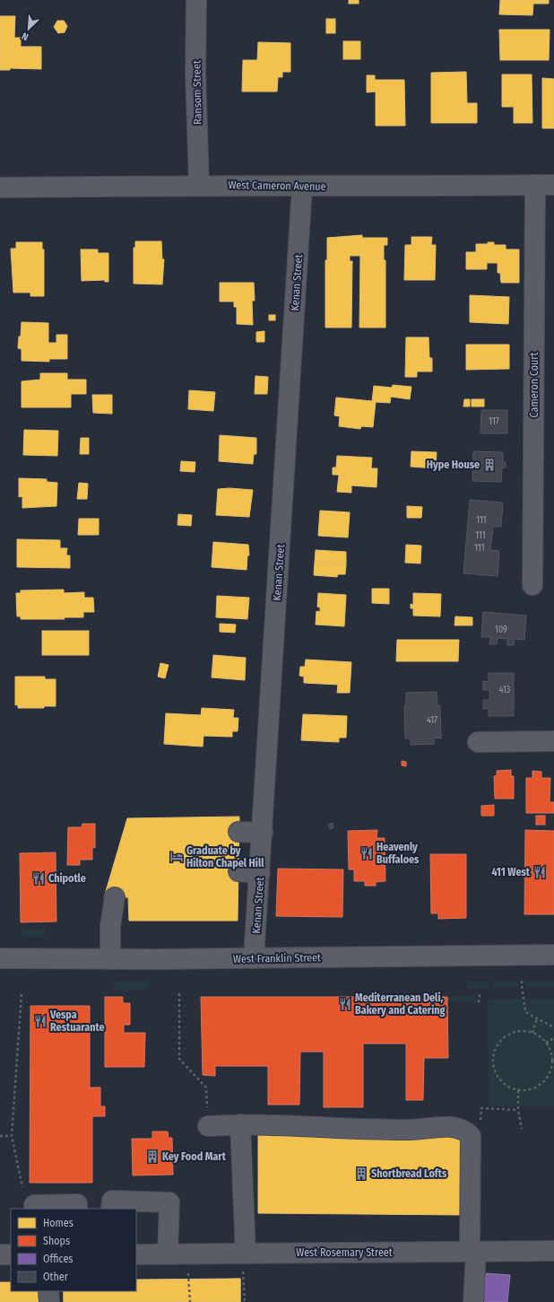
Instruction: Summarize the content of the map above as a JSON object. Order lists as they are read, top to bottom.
{
  "streets": {
    "main road": ["West Franklin Street"],
    "street": [
      "Ransom Street",
      "West Cameron Avenue",
      "Kenan Street",
      "Cameron Court",
      "West Rosemary Street"
    ]
  },
  "crossings": [
    ["Ransom Street", "West Cameron Avenue"],
    ["West Cameron Avenue", "Kenan Street"],
    ["West Cameron Avenue", "Cameron Court"],
    ["Kenan Street", "West Franklin Street"]
  ],
  "places": {
    "building": ["Hype House", "Key Food Mart", "Shortbread Lofts"],
    "restaurant": [
      "Heavenly Buffaloes",
      "411 West",
      "Chipotle",
      "Mediterranean Deli, Bakery and Catering",
      "Vespa Restuarante"
    ],
    "hotel": ["Graduate by Hilton Chapel Hill"]
  },
  "house_numbers": [
    "117",
    "111",
    "111",
    "111",
    "109",
    "413",
    "417"
  ],
  "legend": [
    "Homes",
    "Shops",
    "Offices",
    "Other"
  ],
  "north": "bottom left"
}
